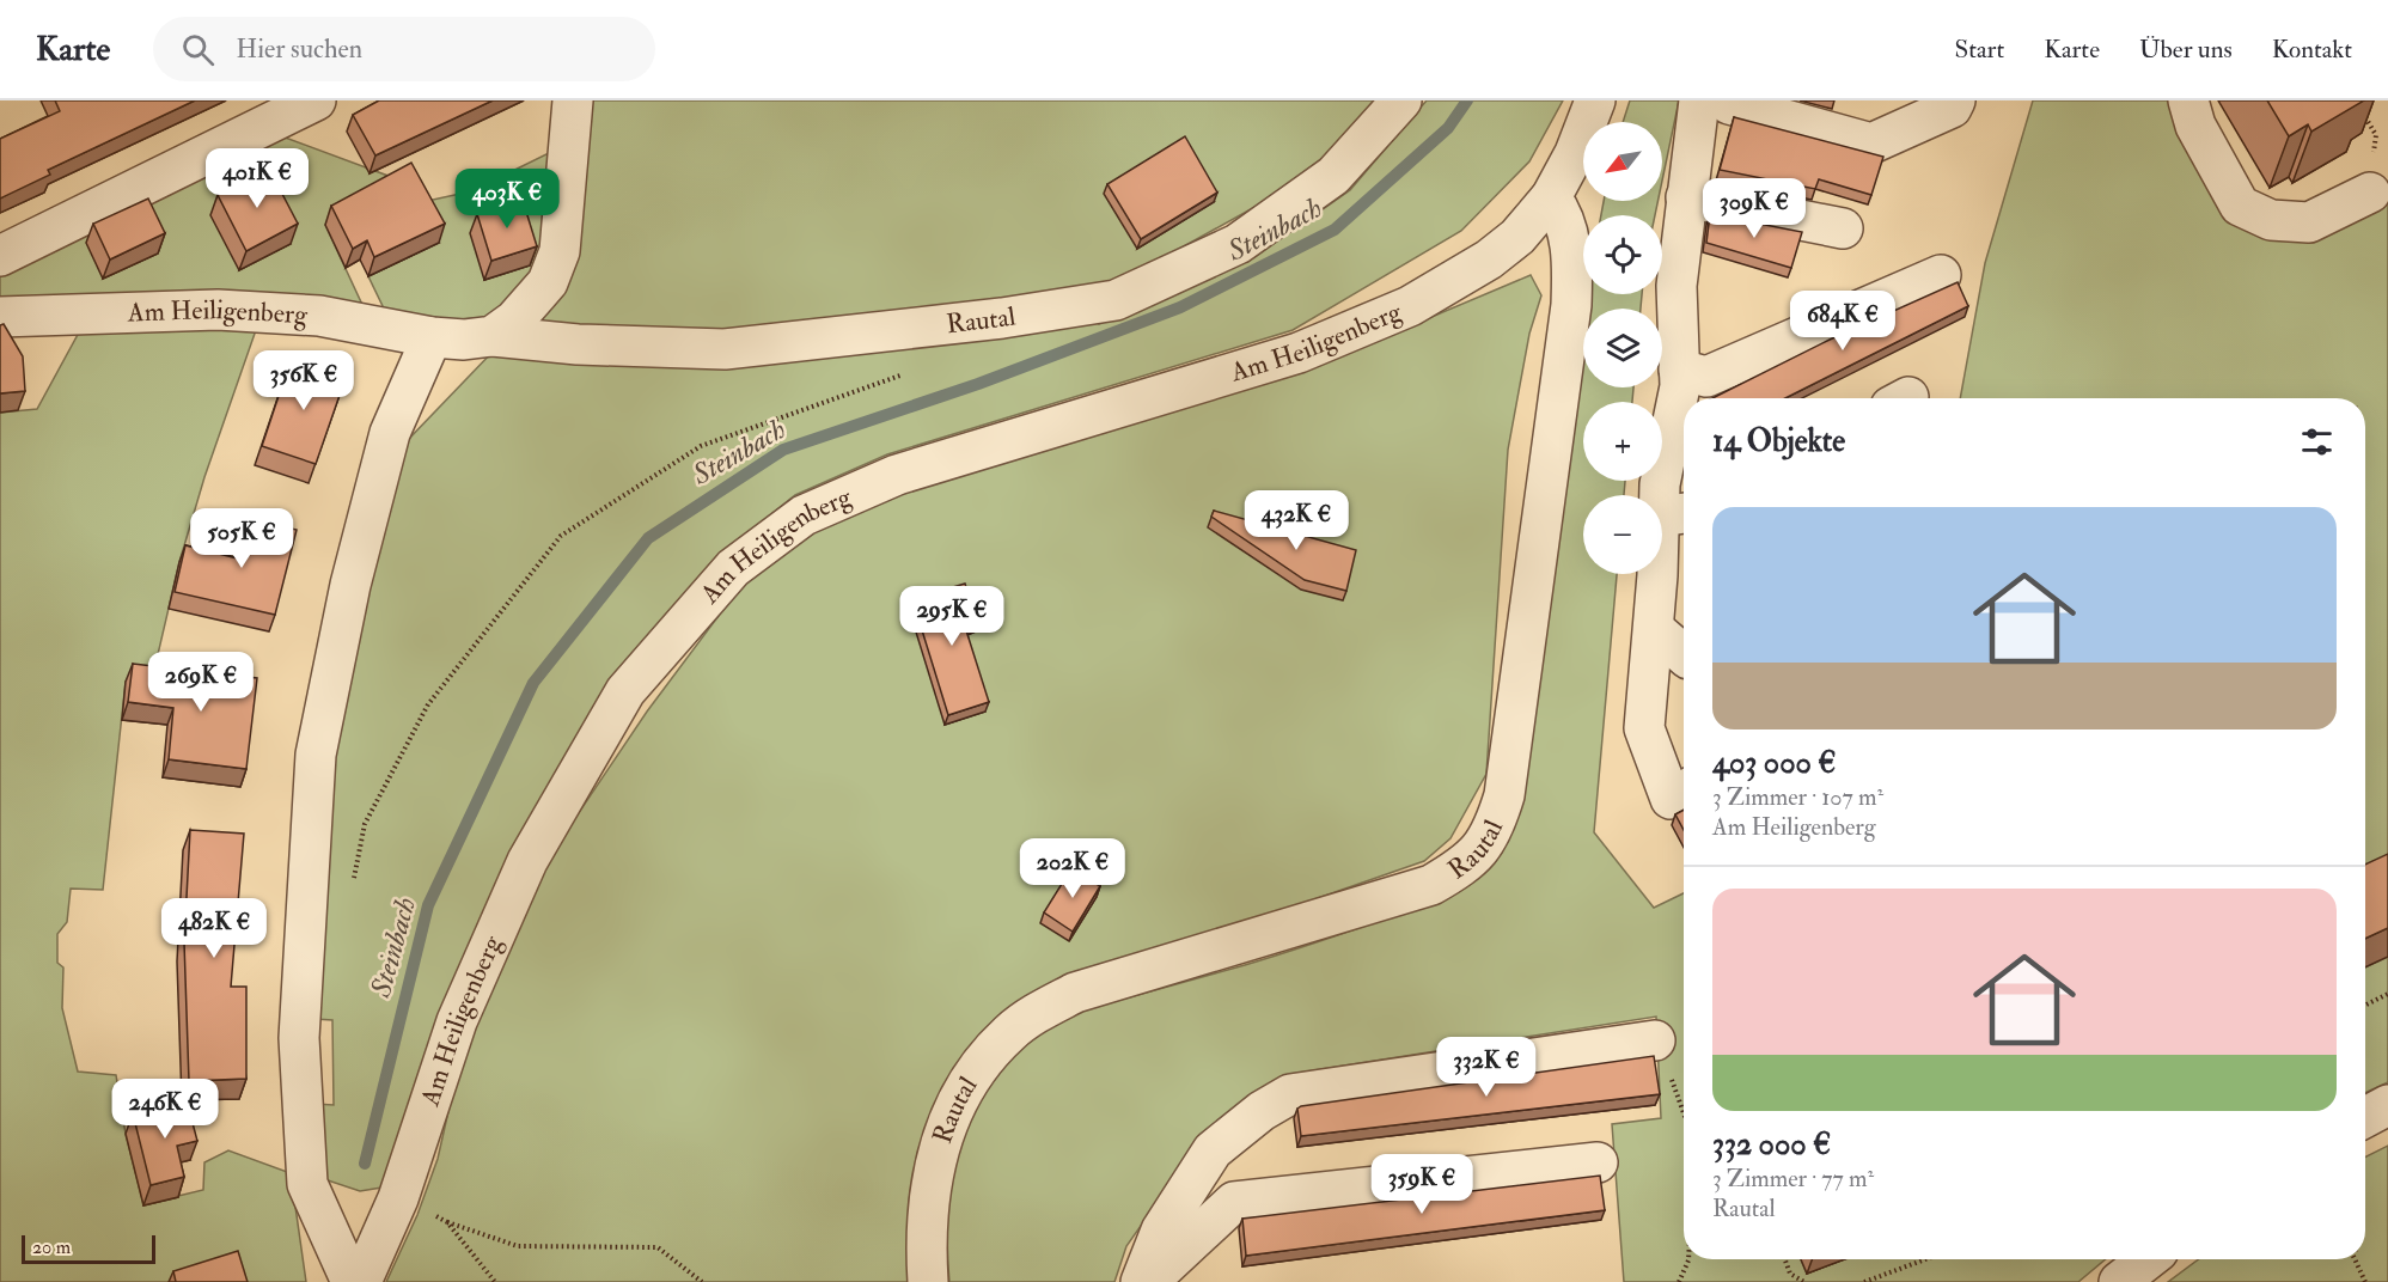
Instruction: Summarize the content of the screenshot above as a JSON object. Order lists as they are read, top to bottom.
{
  "streets": {
    "street": ["Am Heiligenberg", "Rautal"]
  },
  "crossings": [
    ["Am Heiligenberg", "Rautal"]
  ],
  "water": ["Steinbach"],
  "scale_bar": "20 m",
  "north": "bottom left",
  "page": {
    "header": "Karte",
    "search": "Hier suchen",
    "nav": [
      "Start",
      "Karte",
      "Über uns",
      "Kontakt"
    ],
    "map_buttons": ["+", "−"],
    "price": [
      "401K €",
      "403K €",
      "309K €",
      "684K €",
      "356K €",
      "432K €",
      "505K €",
      "295K €",
      "269K €",
      "202K €",
      "482K €",
      "332K €",
      "246K €",
      "359K €"
    ],
    "heading": "14 Objekte",
    "list": [
      {
        "name": "403 000 €",
        "note": "3 Zimmer · 107 m² · Am Heiligenberg"
      },
      {
        "name": "332 000 €",
        "note": "3 Zimmer · 77 m² · Rautal"
      }
    ],
    "scale": "20 m"
  }
}
